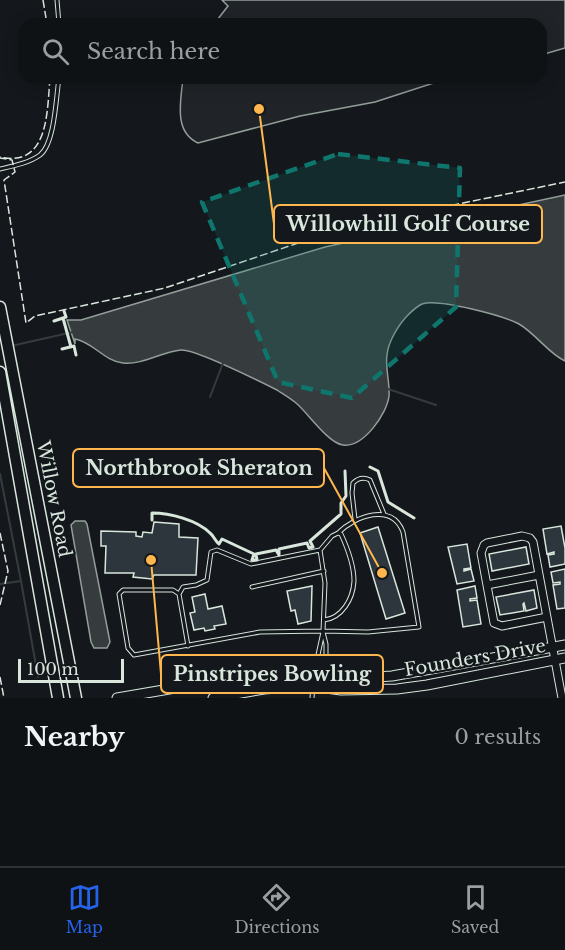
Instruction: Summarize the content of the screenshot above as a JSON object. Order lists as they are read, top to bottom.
{
  "streets": {
    "main road": ["Willow Road", "Founders Drive"]
  },
  "places": ["Willowhill Golf Course", "Pinstripes Bowling", "Northbrook Sheraton"],
  "scale_bar": "100 m",
  "page": {
    "search": "Search here",
    "scale": "100 m",
    "heading": ["Nearby", "0 results"],
    "nav": ["Map", "Directions", "Saved"]
  }
}
